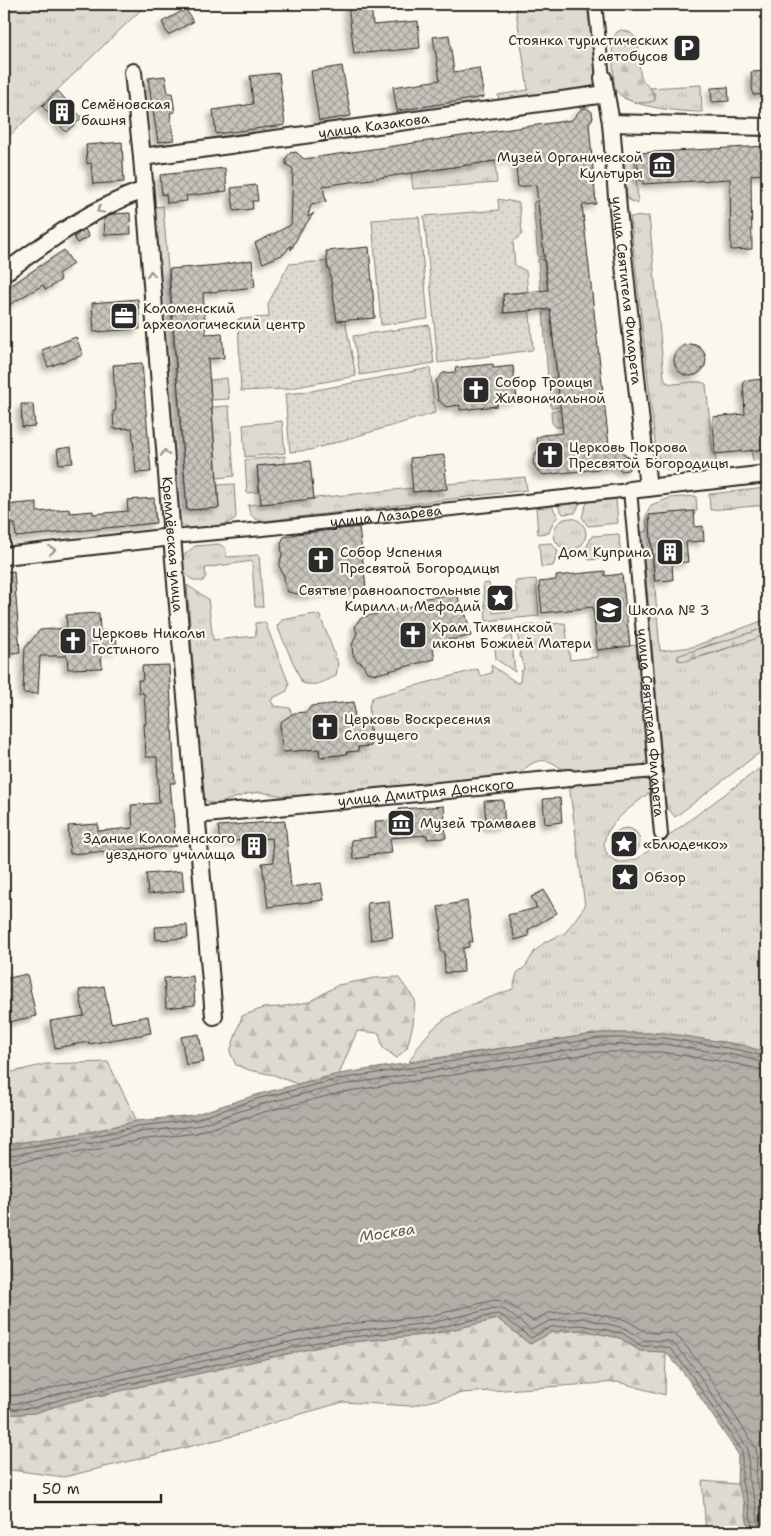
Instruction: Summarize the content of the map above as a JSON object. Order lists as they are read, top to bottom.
{
  "streets": {
    "street": [
      "улица Казакова",
      "улица Святителя Филарета",
      "улица Лазарева",
      "Кремлёвская улица",
      "улица Дмитрия Донского"
    ]
  },
  "crossings": [
    ["улица Казакова", "улица Святителя Филарета"],
    ["улица Казакова", "Кремлёвская улица"],
    ["улица Святителя Филарета", "улица Лазарева"],
    ["улица Святителя Филарета", "улица Дмитрия Донского"],
    ["улица Лазарева", "Кремлёвская улица"],
    ["Кремлёвская улица", "улица Дмитрия Донского"]
  ],
  "one_way": ["Кремлёвская улица"],
  "water": ["Москва"],
  "places": {
    "parking": ["Стоянка туристических автобусов"],
    "building": ["Семёновская башня", "Дом Куприна", "Здание Коломенского уездного училища"],
    "museum": ["Музей Органической Культуры", "Музей трамваев"],
    "office": ["Коломенский археологический центр"],
    "church": [
      "Собор Троицы Живоначальной",
      "Церковь Покрова Пресвятой Богородицы",
      "Собор Успения Пресвятой Богородицы",
      "Храм Тихвинской иконы Божией Матери",
      "Церковь Николы Гостиного",
      "Церковь Воскресения Словущего"
    ],
    "place": ["Святые равноапостольные Кирилл и Мефодий", "«Блюдечко»", "Обзор"],
    "school or university": ["Школа № 3"]
  },
  "scale_bar": "50 m"
}
